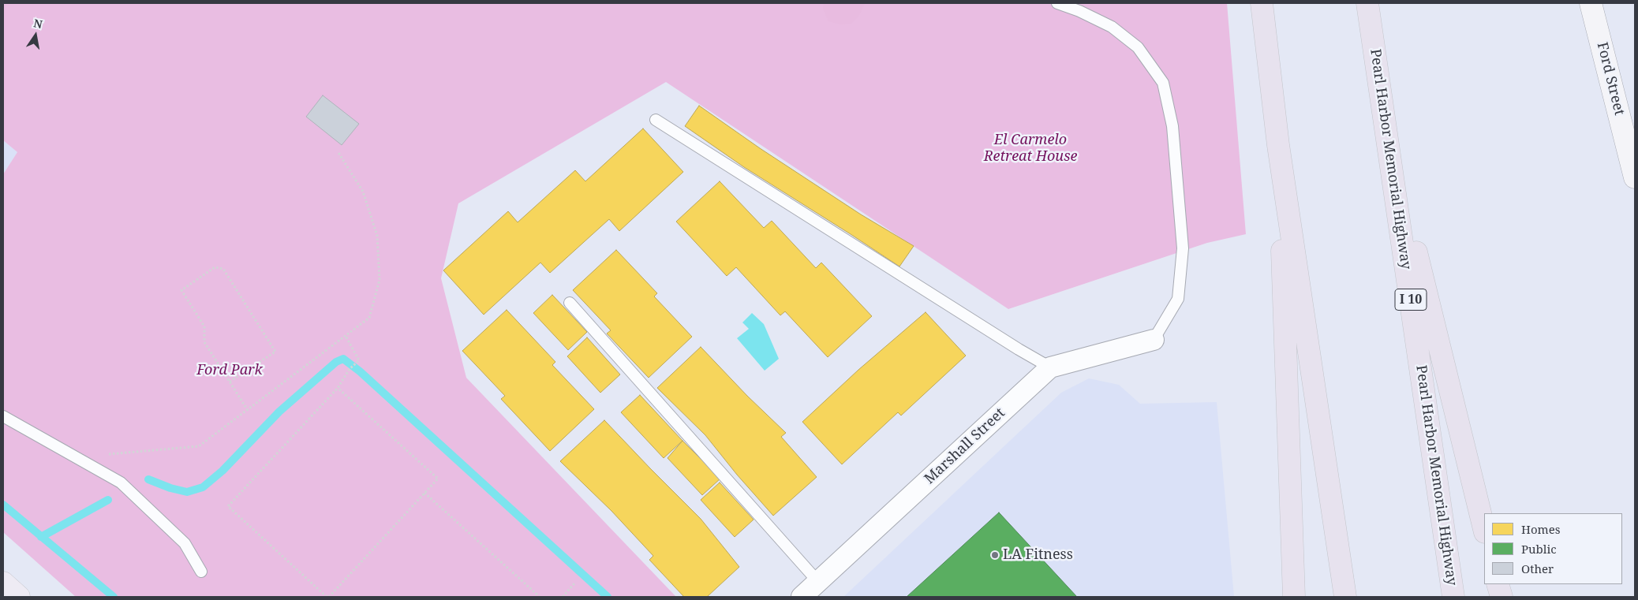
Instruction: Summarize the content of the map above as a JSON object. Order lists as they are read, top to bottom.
{
  "streets": {
    "highway": ["Pearl Harbor Memorial Highway", "I 10"],
    "main road": ["Ford Street"],
    "street": ["Marshall Street"]
  },
  "parks": ["El Carmelo Retreat House", "Ford Park"],
  "places": ["LA Fitness"],
  "legend": ["Homes", "Public", "Other"],
  "north": "top"
}
